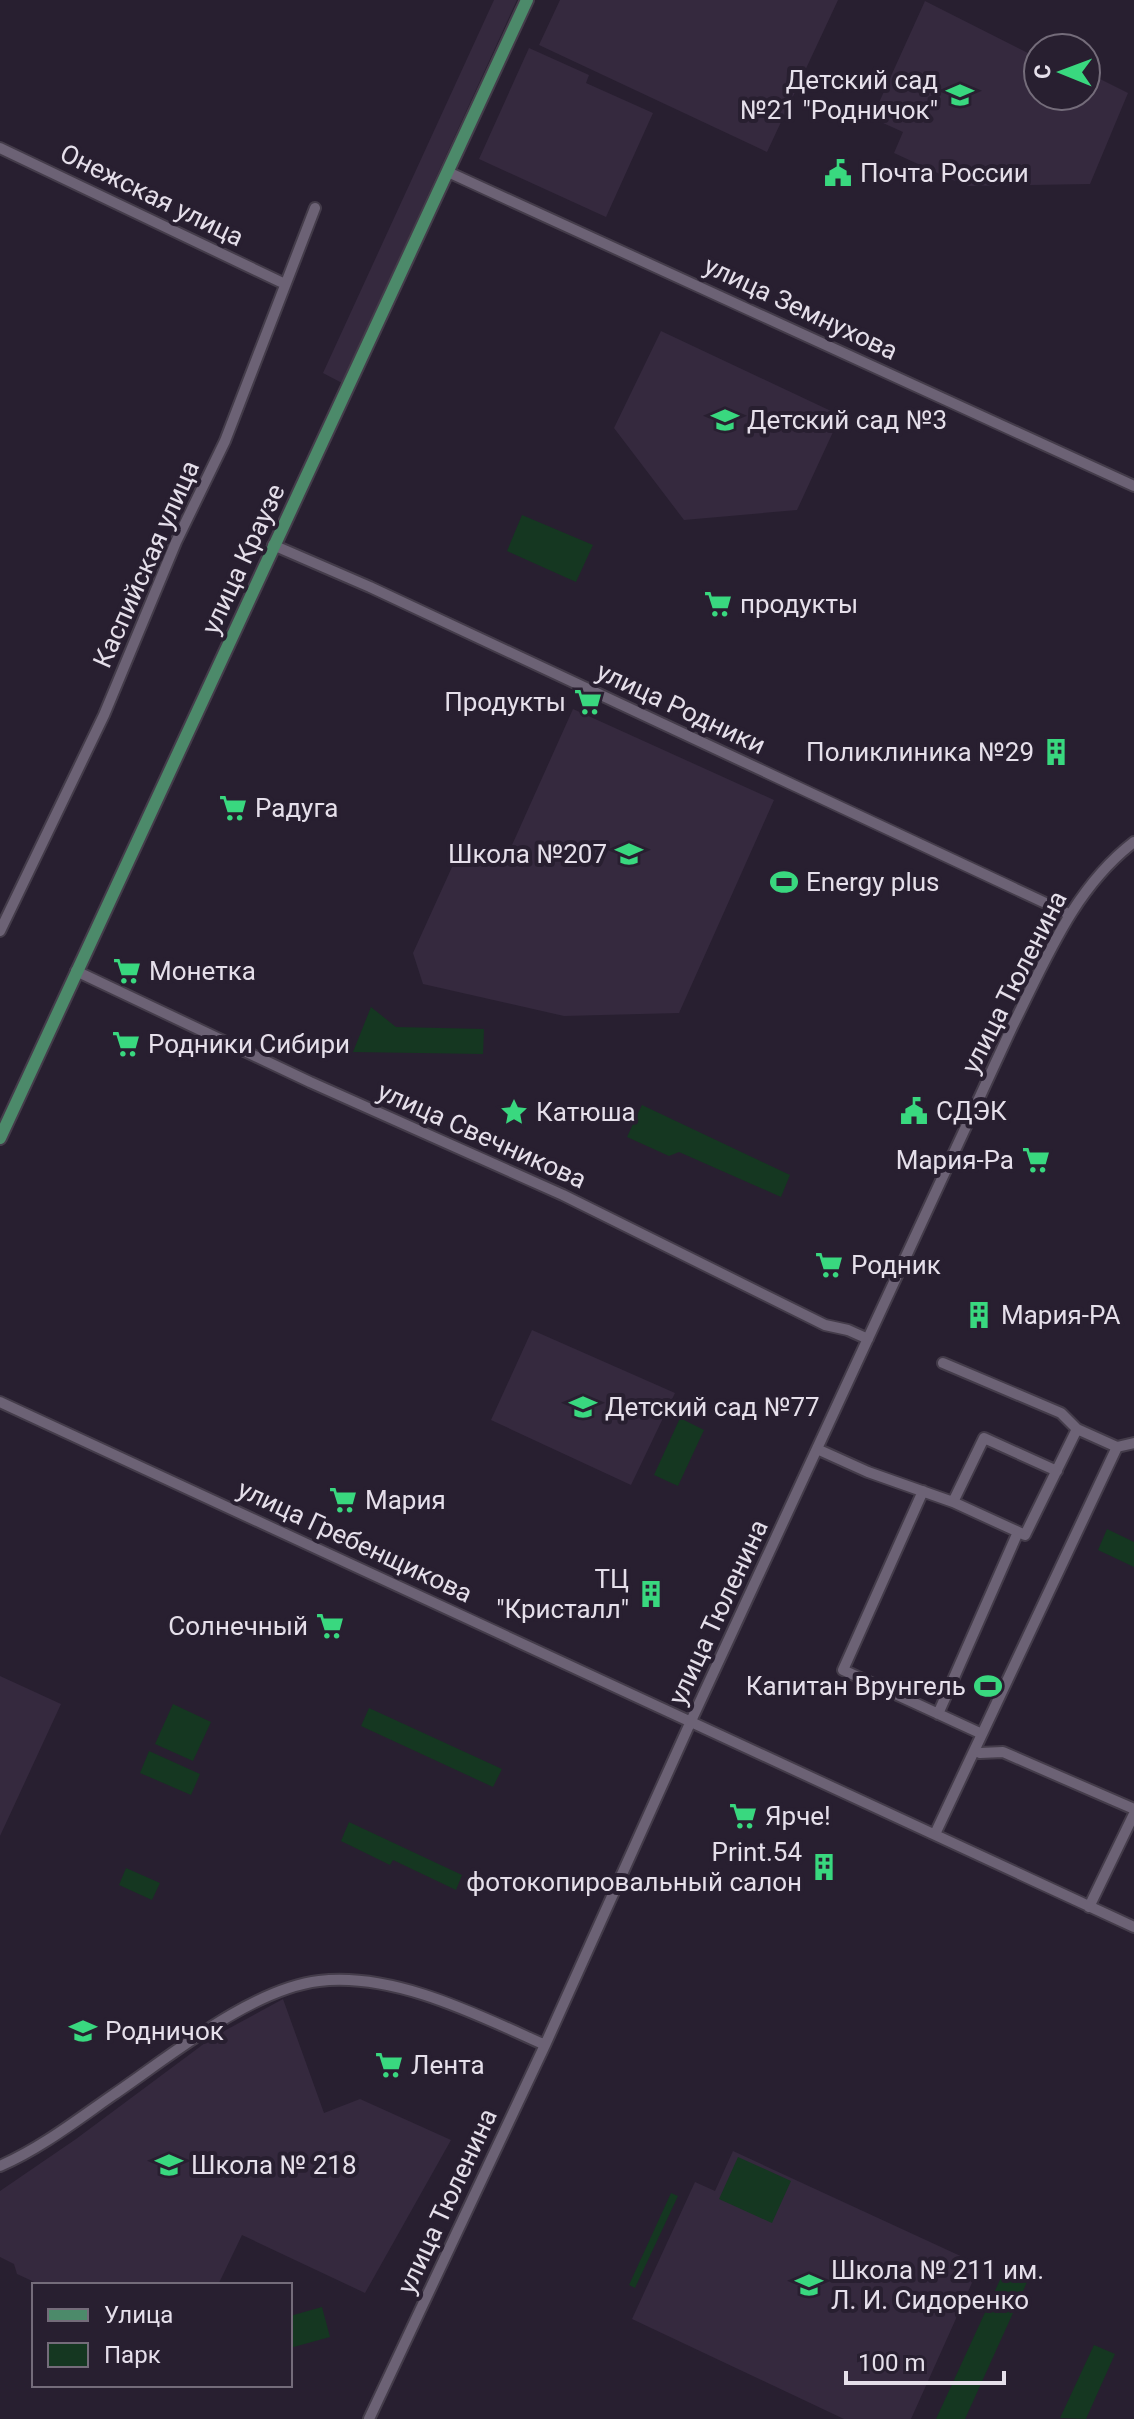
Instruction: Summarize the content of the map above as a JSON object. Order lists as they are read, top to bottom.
{
  "streets": {
    "main road": ["улица Краузе"],
    "street": [
      "Онежская улица",
      "улица Земнухова",
      "Каспийская улица",
      "улица Родники",
      "улица Тюленина",
      "улица Свечникова",
      "улица Гребенщикова"
    ]
  },
  "crossings": [
    ["Онежская улица", "Каспийская улица"],
    ["улица Земнухова", "улица Краузе"],
    ["улица Краузе", "улица Родники"],
    ["улица Краузе", "улица Свечникова"],
    ["улица Родники", "улица Тюленина"],
    ["улица Тюленина", "улица Свечникова"],
    ["улица Тюленина", "улица Гребенщикова"]
  ],
  "places": {
    "school or university": [
      "Детский сад №21 \"Родничок\"",
      "Детский сад №3",
      "Школа №207",
      "Детский сад №77",
      "Родничок",
      "Школа № 218",
      "Школа № 211 им. Л. И. Сидоренко"
    ],
    "public building": ["Почта России", "СДЭК"],
    "supermarket": [
      "продукты",
      "Продукты",
      "Радуга",
      "Монетка",
      "Родники Сибири",
      "Мария-Ра",
      "Родник",
      "Мария",
      "Солнечный",
      "Ярче!",
      "Лента"
    ],
    "building": [
      "Поликлиника №29",
      "Мария-РА",
      "ТЦ \"Кристалл\"",
      "Print.54 фотокопировальный салон"
    ],
    "sports": ["Energy plus", "Капитан Врунгель"],
    "place": ["Катюша"]
  },
  "legend": ["Улица", "Парк"],
  "scale_bar": "100 m",
  "north": "left"
}
